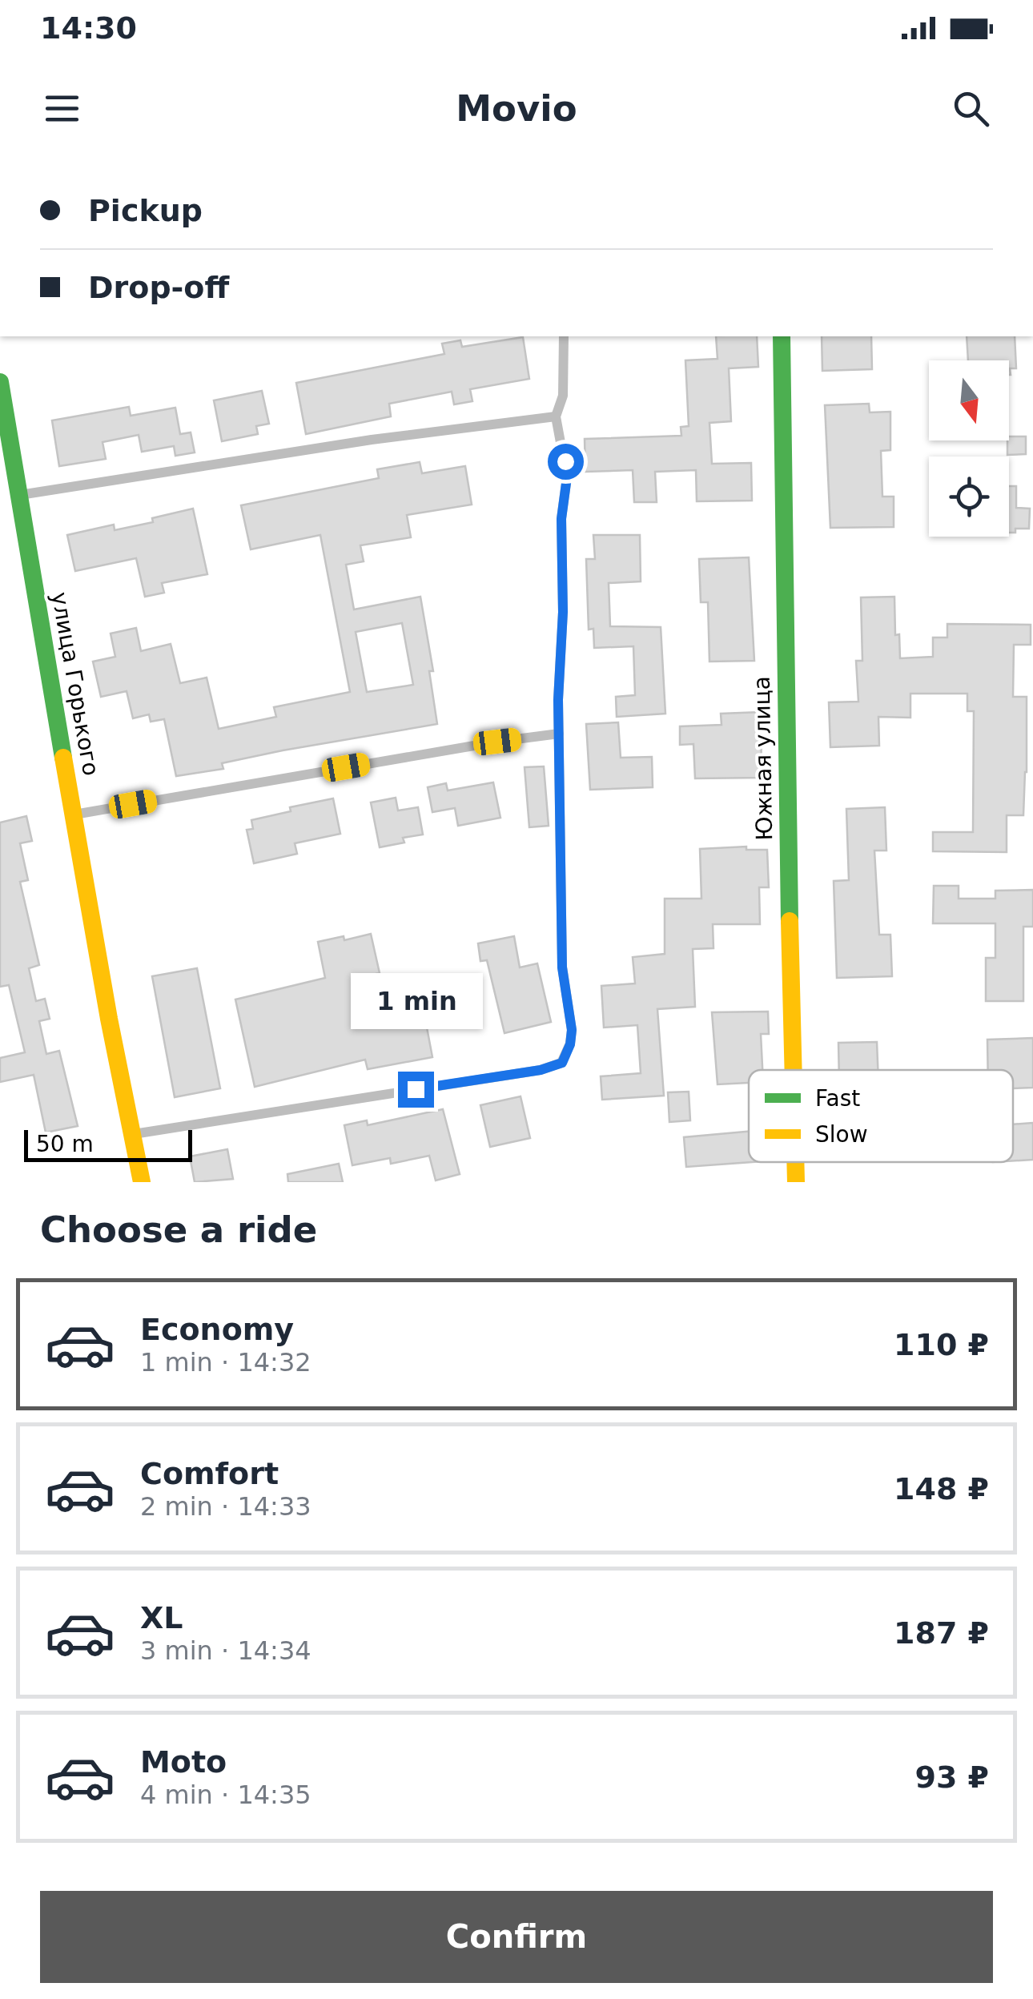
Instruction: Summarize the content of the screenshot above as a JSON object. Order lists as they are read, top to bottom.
{
  "streets": {
    "street": ["улица Горького", "Южная улица"]
  },
  "legend": ["Fast", "Slow"],
  "scale_bar": "50 m",
  "north": "bottom",
  "page": {
    "status": "14:30",
    "header": "Movio",
    "banner": ["Pickup", "Drop-off"],
    "bubble": "1 min",
    "scale": "50 m",
    "heading": "Choose a ride",
    "list": [
      {
        "name": "Economy",
        "note": "1 min · 14:32",
        "value": "110 ₽"
      },
      {
        "name": "Comfort",
        "note": "2 min · 14:33",
        "value": "148 ₽"
      },
      {
        "name": "XL",
        "note": "3 min · 14:34",
        "value": "187 ₽"
      },
      {
        "name": "Moto",
        "note": "4 min · 14:35",
        "value": "93 ₽"
      }
    ],
    "buttons": "Confirm"
  }
}
